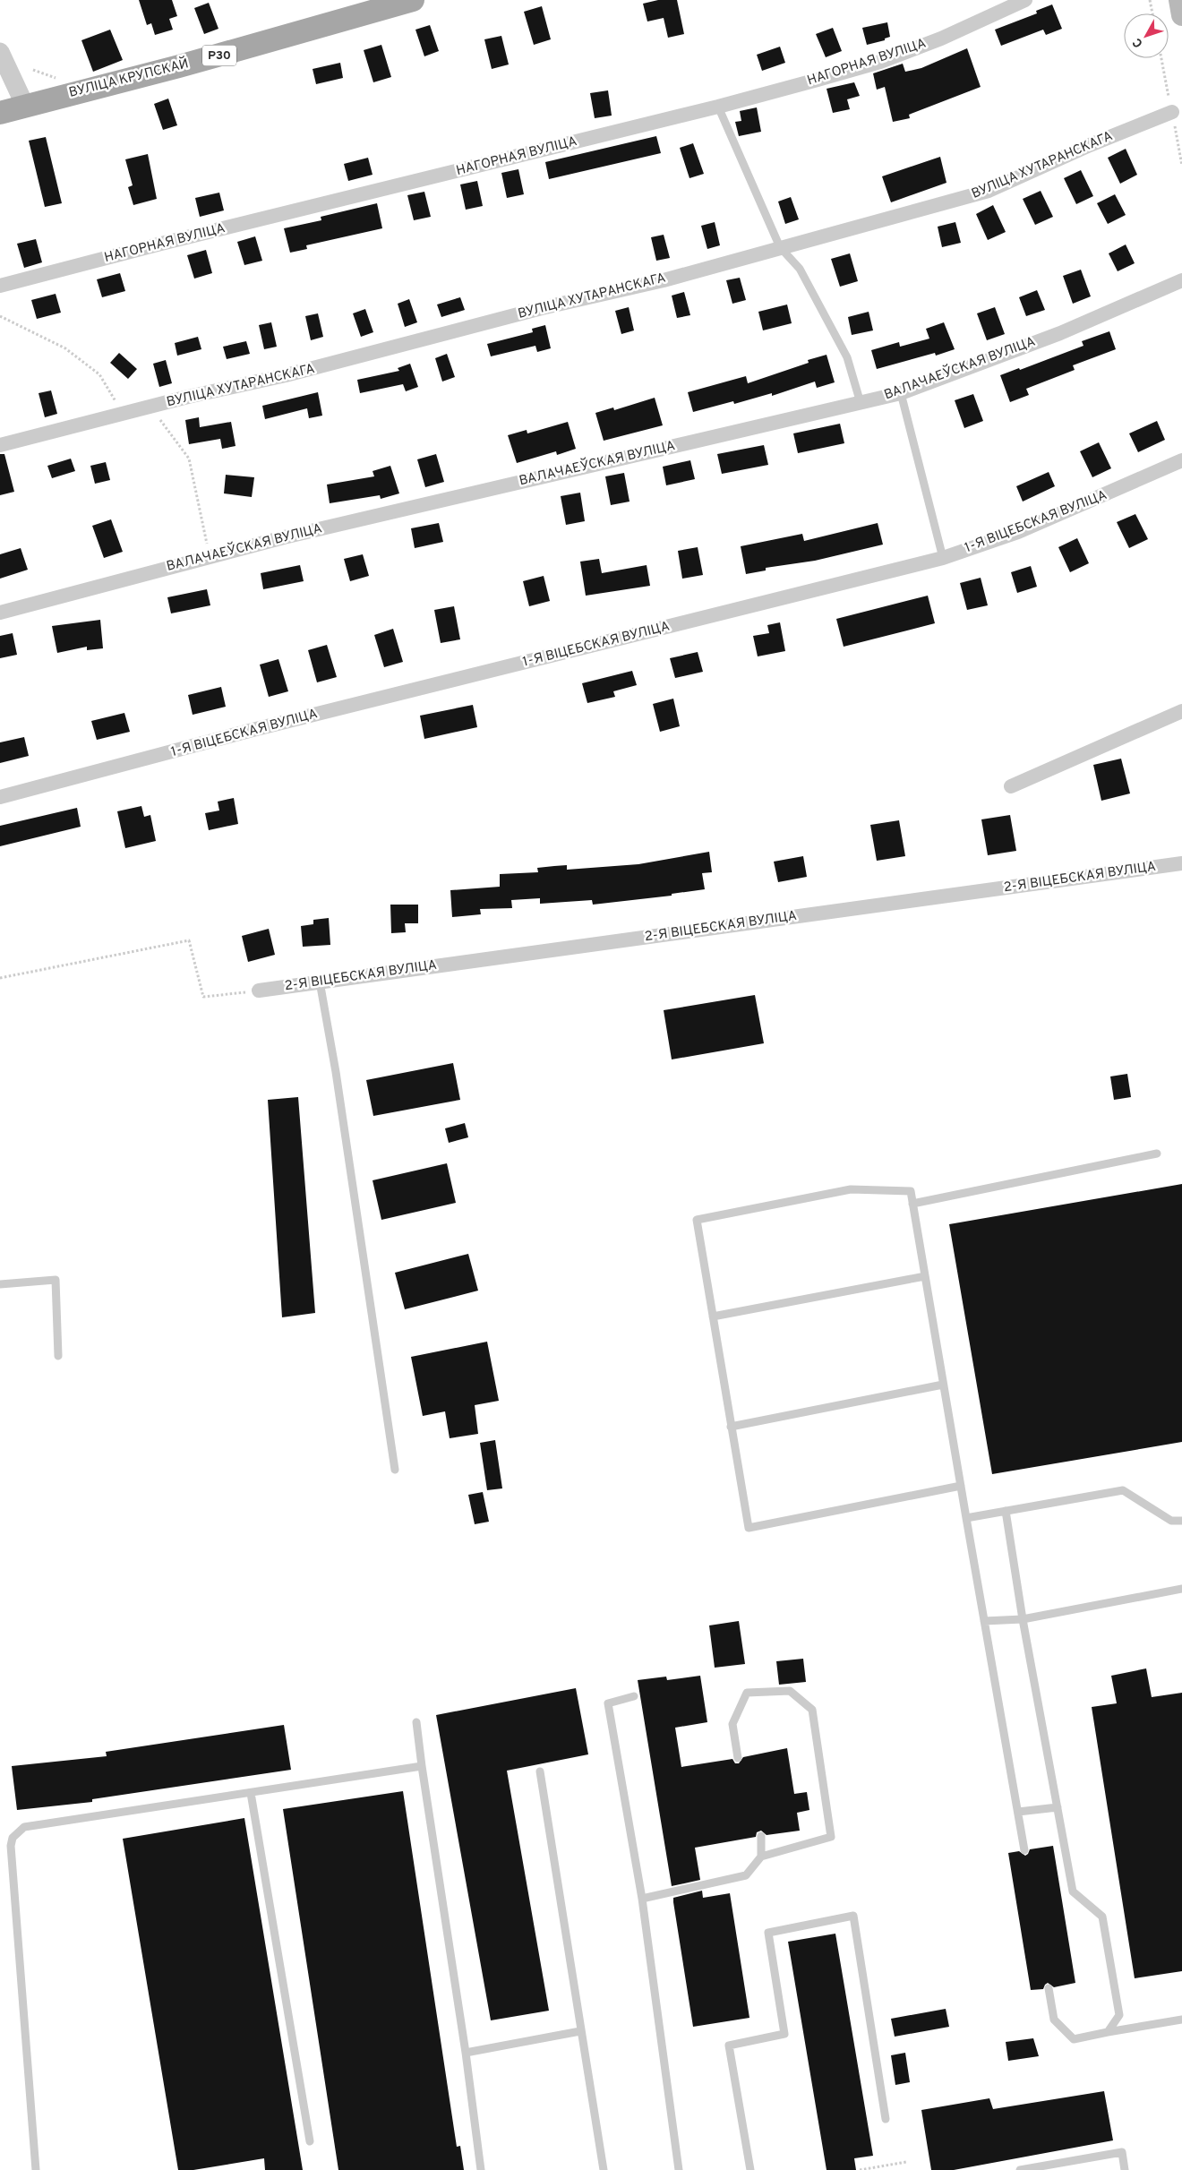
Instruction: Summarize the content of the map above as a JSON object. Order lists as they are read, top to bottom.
{
  "streets": {
    "main road": ["Р30", "ВУЛІЦА КРУПСКАЙ"],
    "street": [
      "НАГОРНАЯ ВУЛІЦА",
      "ВУЛІЦА ХУТАРАНСКАГА",
      "ВАЛАЧАЕЎСКАЯ ВУЛІЦА",
      "1-Я ВІЦЕБСКАЯ ВУЛІЦА",
      "2-Я ВІЦЕБСКАЯ ВУЛІЦА"
    ]
  },
  "north": "bottom left"
}
